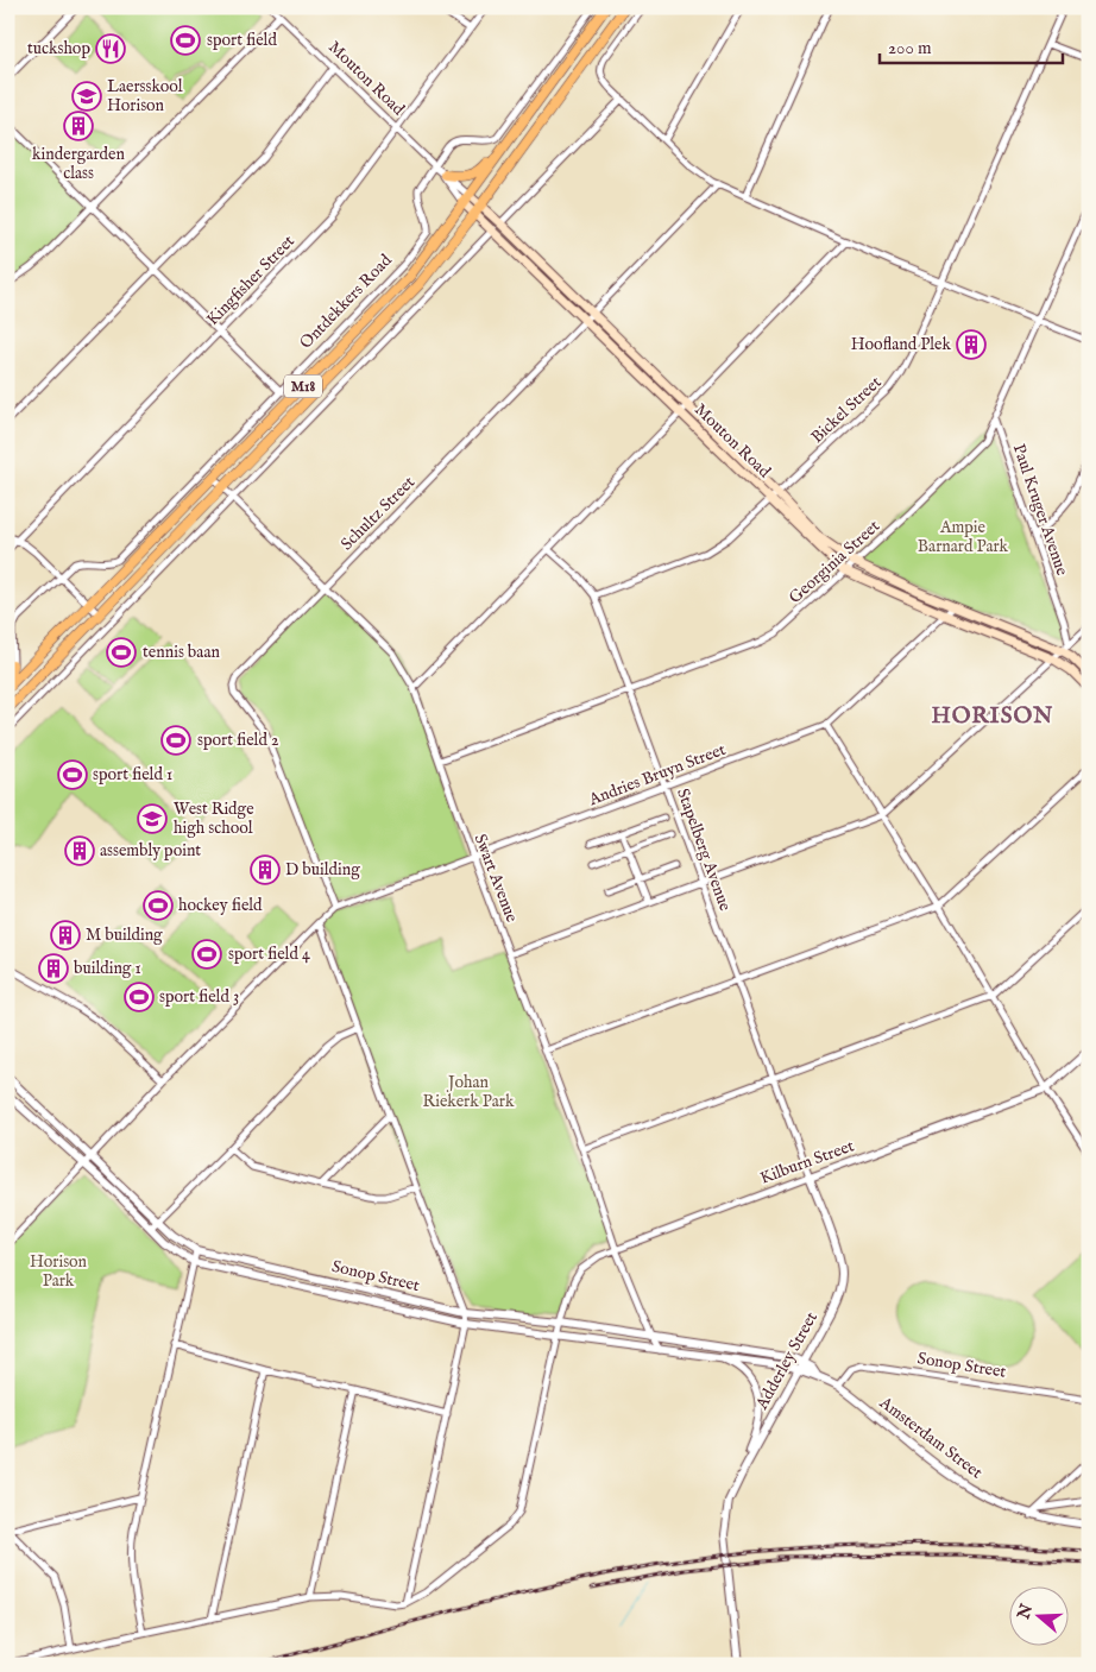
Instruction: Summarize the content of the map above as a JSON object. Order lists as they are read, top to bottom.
{
  "streets": {
    "main road": ["Mouton Road", "Ontdekkers Road", "M18"],
    "street": [
      "Kingfisher Street",
      "Bickel Street",
      "Paul Kruger Avenue",
      "Schultz Street",
      "Georginia Street",
      "Andries Bruyn Street",
      "Stapelberg Avenue",
      "Swart Avenue",
      "Kilburn Street",
      "Sonop Street",
      "Adderley Street",
      "Amsterdam Street"
    ]
  },
  "crossings": [
    ["Mouton Road", "Kingfisher Street"],
    ["Mouton Road", "Ontdekkers Road"],
    ["Mouton Road", "M18"],
    ["Mouton Road", "Bickel Street"],
    ["Mouton Road", "Paul Kruger Avenue"],
    ["Mouton Road", "Schultz Street"],
    ["Mouton Road", "Georginia Street"],
    ["Mouton Road", "Andries Bruyn Street"],
    ["Ontdekkers Road", "Swart Avenue"],
    ["M18", "Swart Avenue"],
    ["Bickel Street", "Stapelberg Avenue"],
    ["Paul Kruger Avenue", "Georginia Street"],
    ["Schultz Street", "Andries Bruyn Street"],
    ["Schultz Street", "Swart Avenue"],
    ["Georginia Street", "Stapelberg Avenue"],
    ["Georginia Street", "Swart Avenue"],
    ["Andries Bruyn Street", "Stapelberg Avenue"],
    ["Andries Bruyn Street", "Swart Avenue"],
    ["Andries Bruyn Street", "Sonop Street"],
    ["Stapelberg Avenue", "Kilburn Street"],
    ["Stapelberg Avenue", "Adderley Street"],
    ["Swart Avenue", "Kilburn Street"],
    ["Swart Avenue", "Sonop Street"],
    ["Kilburn Street", "Sonop Street"],
    ["Kilburn Street", "Adderley Street"],
    ["Sonop Street", "Adderley Street"],
    ["Sonop Street", "Amsterdam Street"],
    ["Adderley Street", "Amsterdam Street"]
  ],
  "districts": ["HORISON"],
  "parks": ["Ampie Barnard Park", "Johan Riekerk Park", "Horison Park"],
  "places": {
    "sports": [
      "sport field",
      "tennis baan",
      "sport field 2",
      "sport field 1",
      "hockey field",
      "sport field 4",
      "sport field 3"
    ],
    "restaurant": ["tuckshop"],
    "school or university": ["Laersskool Horison", "West Ridge high school"],
    "building": [
      "kindergarden class",
      "Hoofland Plek",
      "assembly point",
      "D building",
      "M building",
      "building 1"
    ]
  },
  "scale_bar": "200 m",
  "north": "left"
}
